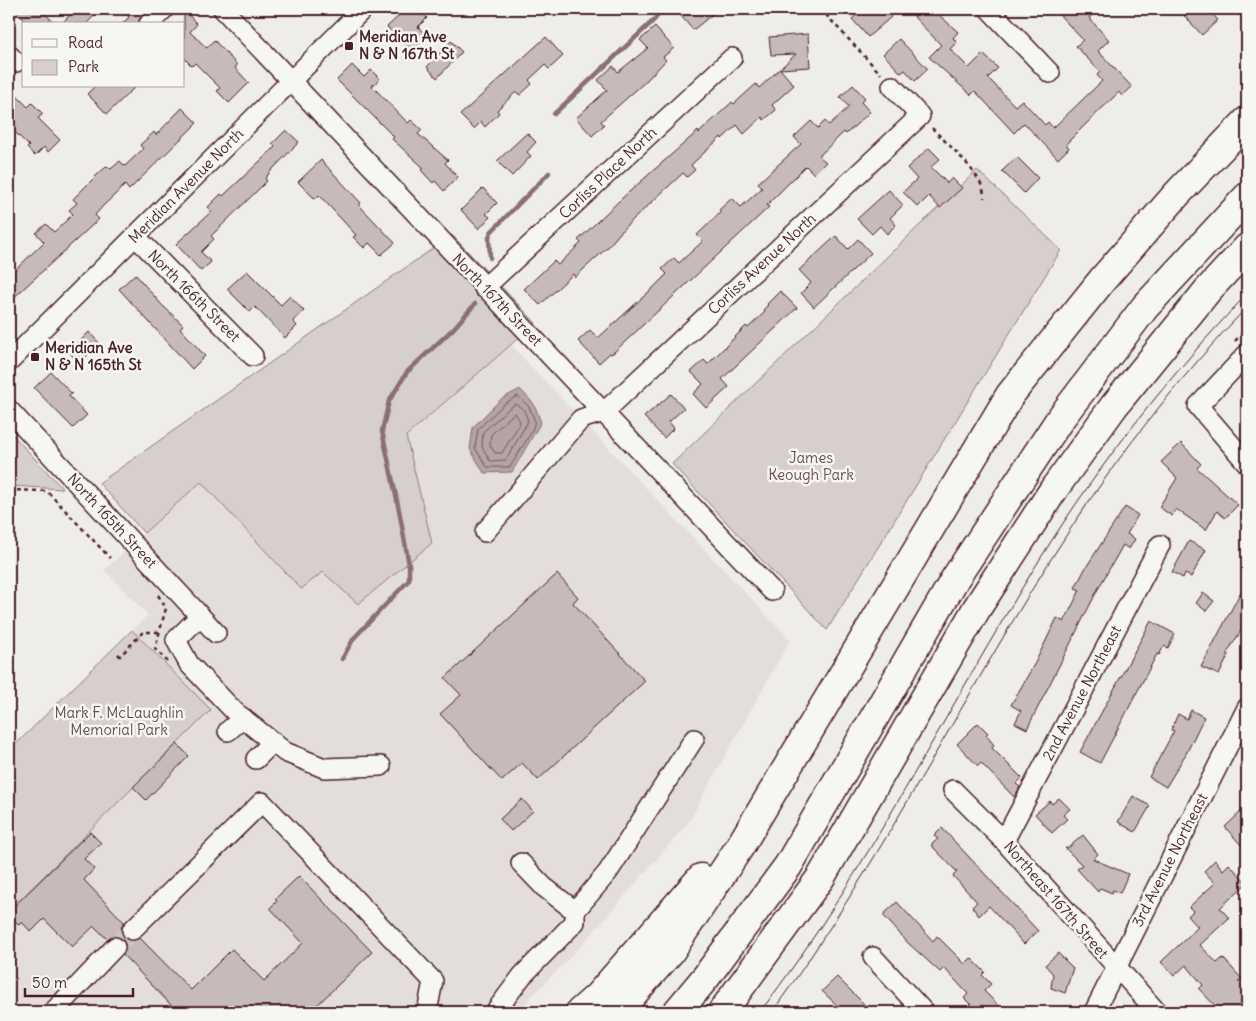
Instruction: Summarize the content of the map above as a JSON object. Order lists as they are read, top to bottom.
{
  "streets": {
    "street": [
      "Corliss Place North",
      "Meridian Avenue North",
      "Corliss Avenue North",
      "North 166th Street",
      "North 167th Street",
      "North 165th Street",
      "2nd Avenue Northeast",
      "3rd Avenue Northeast",
      "Northeast 167th Street"
    ]
  },
  "crossings": [
    ["Corliss Place North", "North 167th Street"],
    ["Meridian Avenue North", "North 166th Street"],
    ["Meridian Avenue North", "North 167th Street"],
    ["Corliss Avenue North", "North 167th Street"],
    ["2nd Avenue Northeast", "Northeast 167th Street"],
    ["3rd Avenue Northeast", "Northeast 167th Street"]
  ],
  "parks": ["James Keough Park", "Mark F. McLaughlin Memorial Park"],
  "places": {
    "transit": ["Meridian Ave N & N 167th St", "Meridian Ave N & N 165th St"]
  },
  "legend": ["Road", "Park"],
  "scale_bar": "50 m"
}
